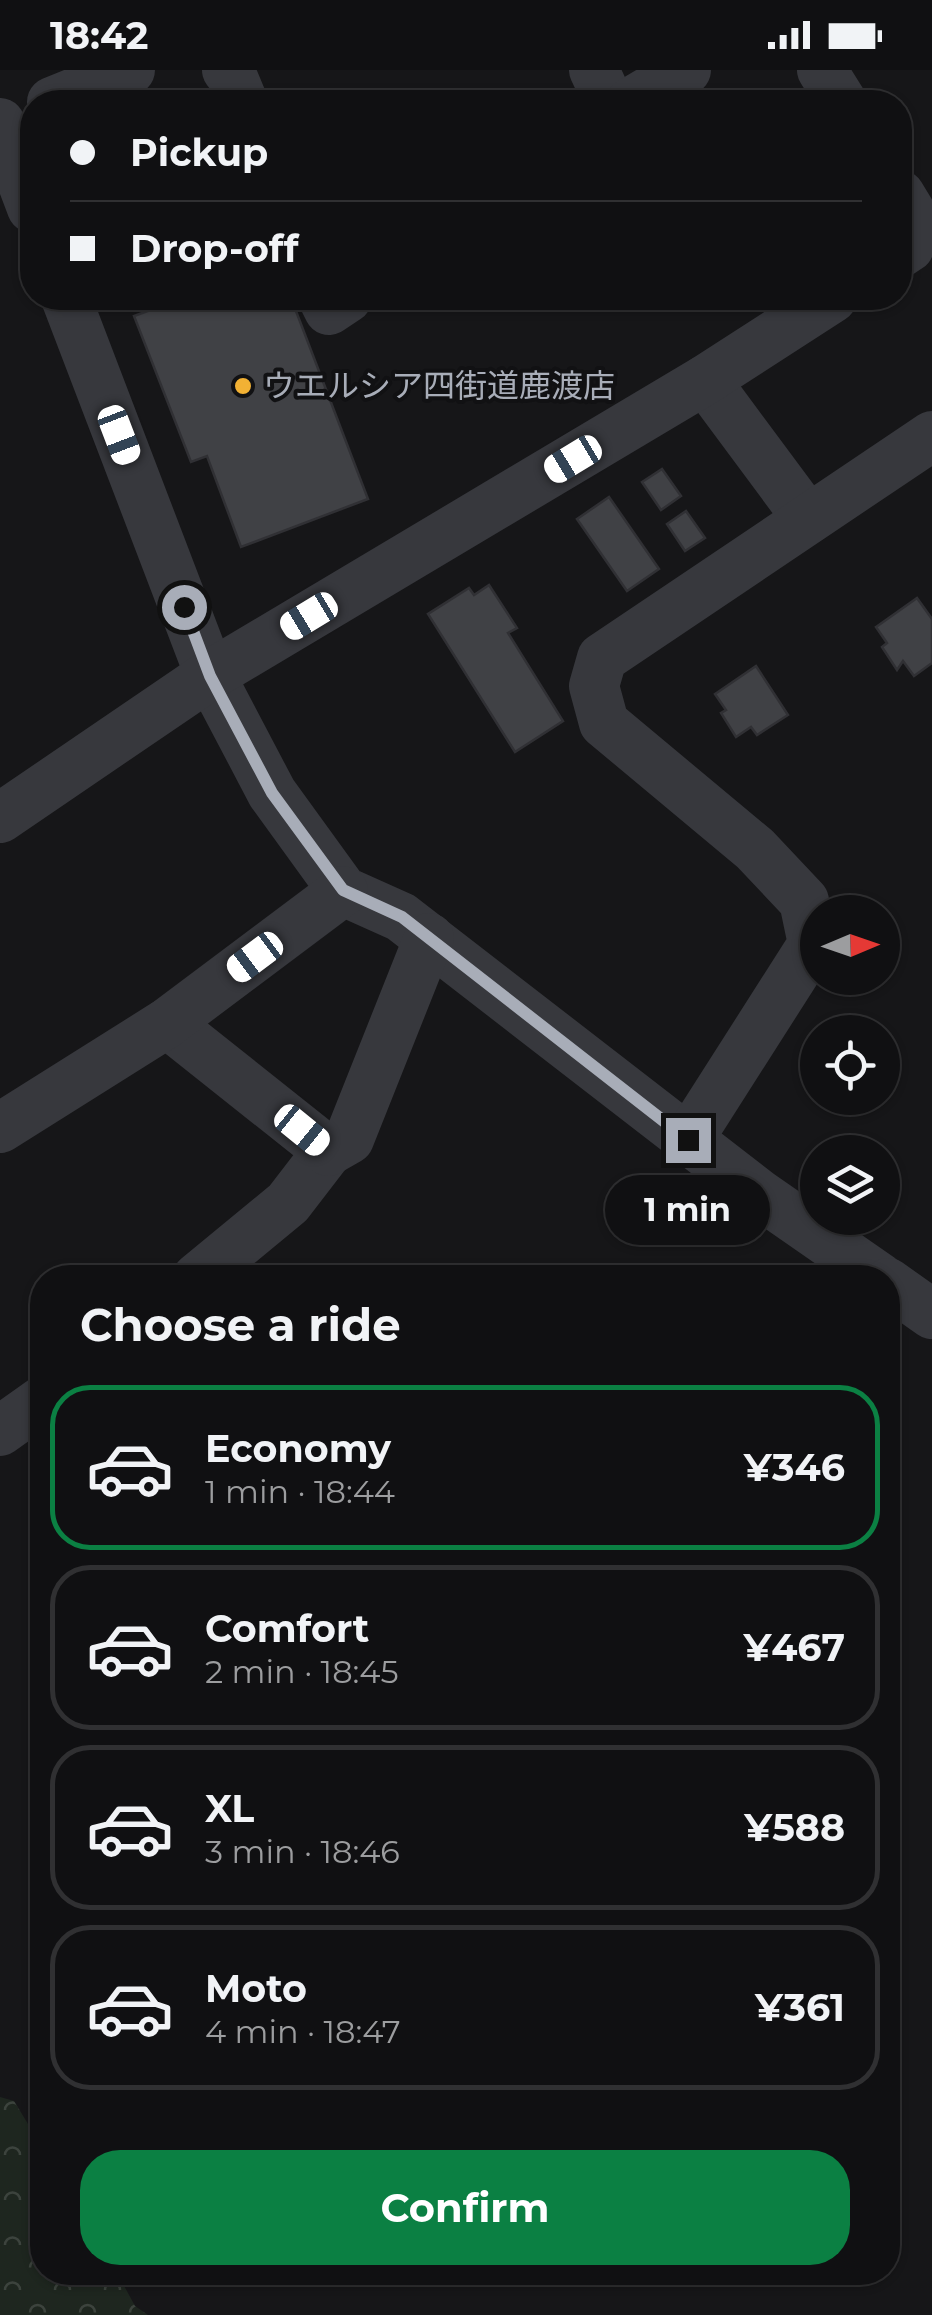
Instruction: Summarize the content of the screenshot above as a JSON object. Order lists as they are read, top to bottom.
{
  "places": ["ウエルシア四街道鹿渡店"],
  "north": "right",
  "page": {
    "status": "18:42",
    "banner": ["Pickup", "Drop-off"],
    "bubble": "1 min",
    "heading": "Choose a ride",
    "list": [
      {
        "name": "Economy",
        "note": "1 min · 18:44",
        "value": "¥346"
      },
      {
        "name": "Comfort",
        "note": "2 min · 18:45",
        "value": "¥467"
      },
      {
        "name": "XL",
        "note": "3 min · 18:46",
        "value": "¥588"
      },
      {
        "name": "Moto",
        "note": "4 min · 18:47",
        "value": "¥361"
      }
    ],
    "buttons": "Confirm"
  }
}
